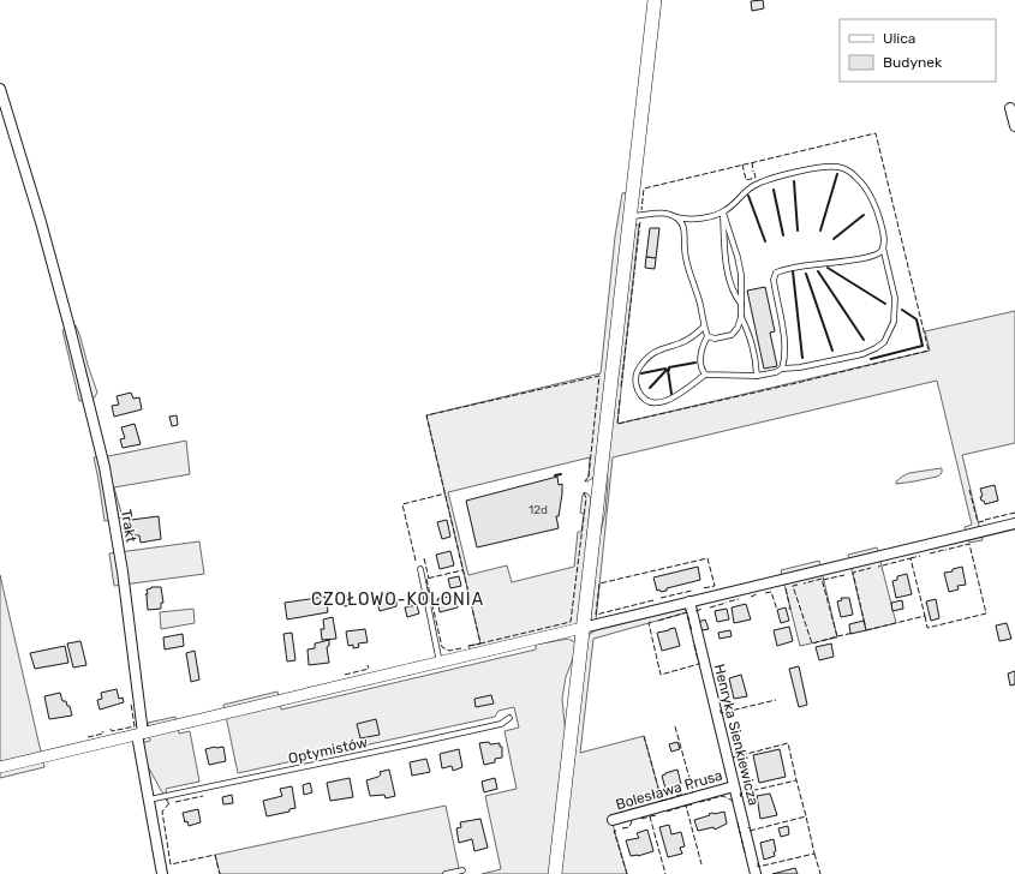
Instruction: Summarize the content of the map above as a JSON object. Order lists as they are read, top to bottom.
{
  "streets": {
    "street": ["Trakt", "Henryka Sienkiewicza", "Bolesława Prusa"],
    "lane": ["Optymistów"]
  },
  "crossings": [
    ["Trakt", "Optymistów"],
    ["Henryka Sienkiewicza", "Bolesława Prusa"]
  ],
  "districts": ["CZOŁOWO-KOLONIA"],
  "house_numbers": ["12d"],
  "legend": ["Ulica", "Budynek"]
}
